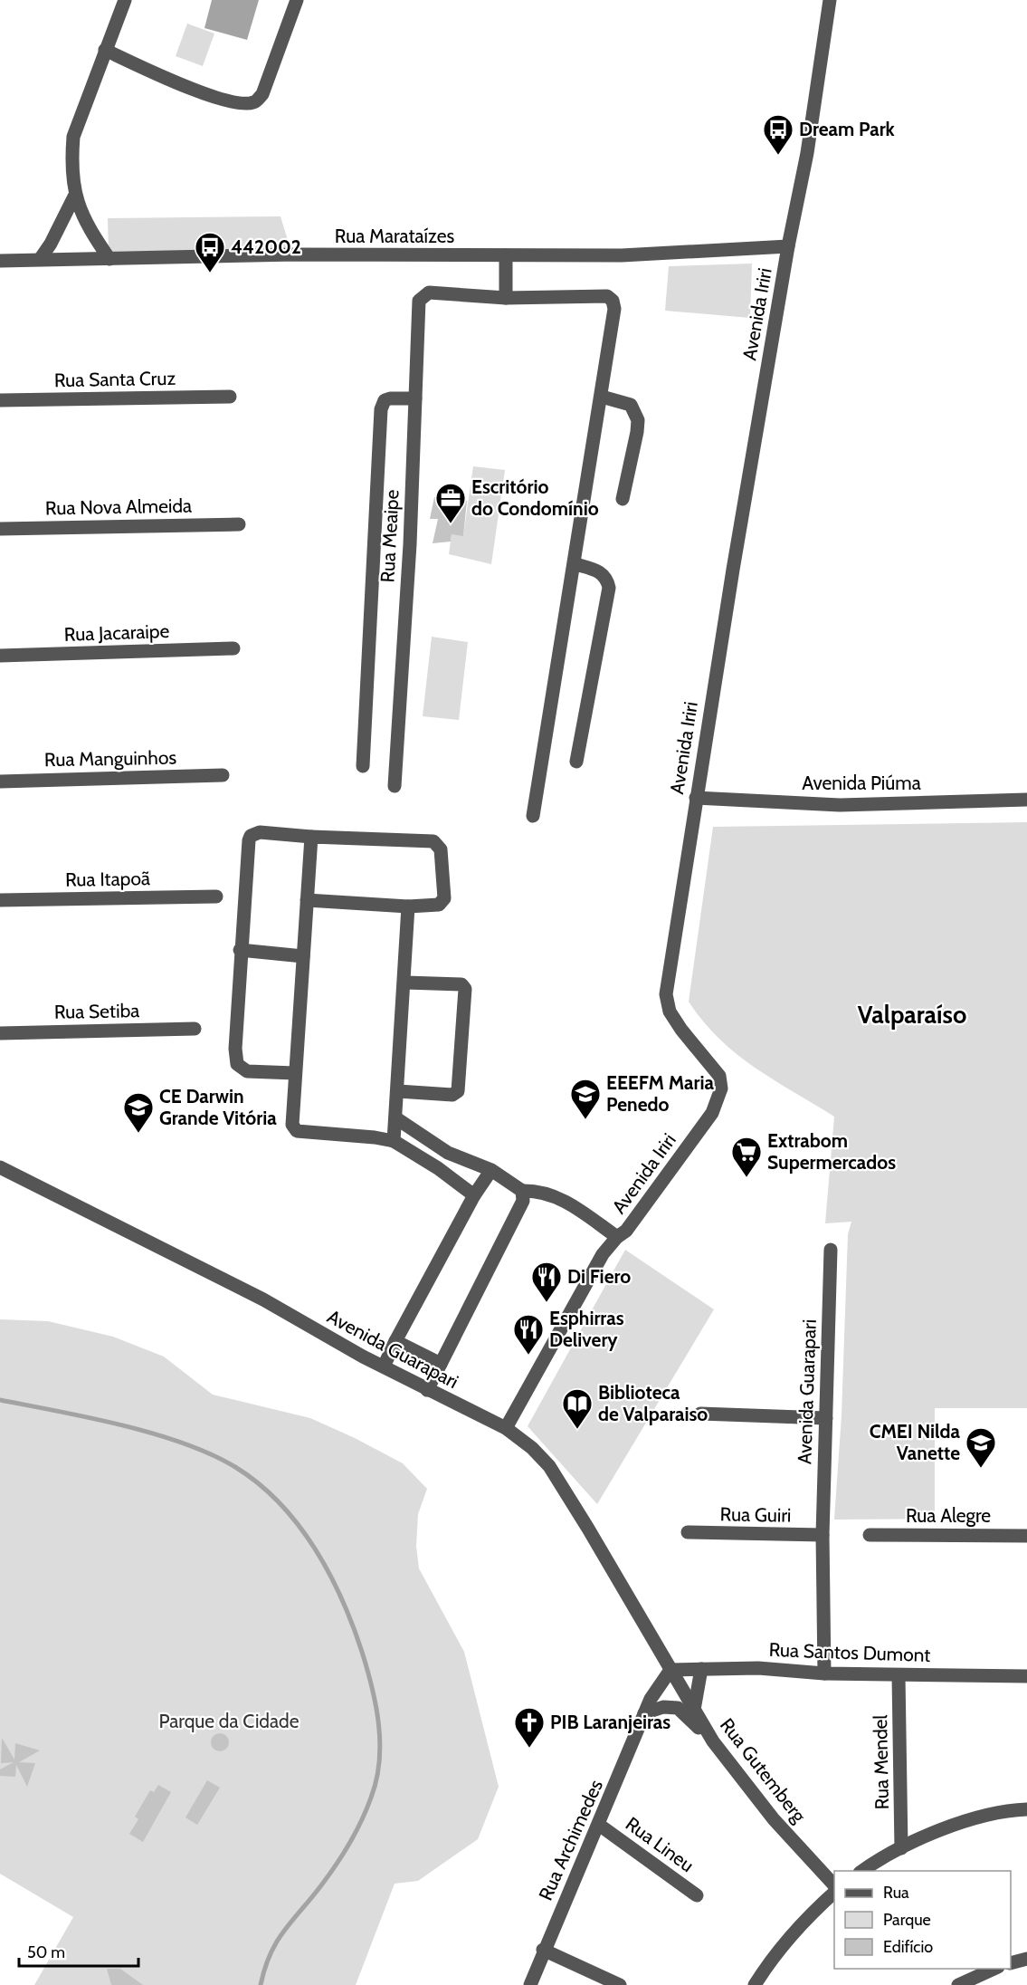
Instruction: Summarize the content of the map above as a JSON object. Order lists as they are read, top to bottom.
{
  "streets": {
    "street": [
      "Rua Marataízes",
      "Avenida Iriri",
      "Rua Santa Cruz",
      "Rua Nova Almeida",
      "Rua Meaipe",
      "Rua Jacaraipe",
      "Rua Manguinhos",
      "Avenida Piúma",
      "Rua Itapoã",
      "Rua Setiba",
      "Avenida Guarapari",
      "Rua Guiri",
      "Rua Alegre",
      "Rua Santos Dumont",
      "Rua Mendel",
      "Rua Gutemberg",
      "Rua Archimedes",
      "Rua Lineu"
    ]
  },
  "crossings": [
    ["Rua Marataízes", "Avenida Iriri"],
    ["Avenida Iriri", "Avenida Piúma"],
    ["Avenida Iriri", "Avenida Guarapari"],
    ["Avenida Guarapari", "Rua Guiri"],
    ["Avenida Guarapari", "Rua Santos Dumont"],
    ["Avenida Guarapari", "Rua Gutemberg"],
    ["Avenida Guarapari", "Rua Archimedes"],
    ["Rua Santos Dumont", "Rua Mendel"],
    ["Rua Santos Dumont", "Rua Gutemberg"],
    ["Rua Santos Dumont", "Rua Archimedes"],
    ["Rua Gutemberg", "Rua Archimedes"],
    ["Rua Archimedes", "Rua Lineu"]
  ],
  "districts": ["Valparaíso"],
  "parks": ["Parque da Cidade"],
  "places": {
    "bus stop": ["Dream Park", "442002"],
    "office": ["Escritório do Condomínio"],
    "school or university": ["EEEFM Maria Penedo", "CE Darwin Grande Vitória", "CMEI Nilda Vanette"],
    "supermarket": ["Extrabom Supermercados"],
    "restaurant": ["Di Fiero", "Esphirras Delivery"],
    "library": ["Biblioteca de Valparaiso"],
    "church": ["PIB Laranjeiras"]
  },
  "legend": ["Rua", "Parque", "Edifício"],
  "scale_bar": "50 m"
}
